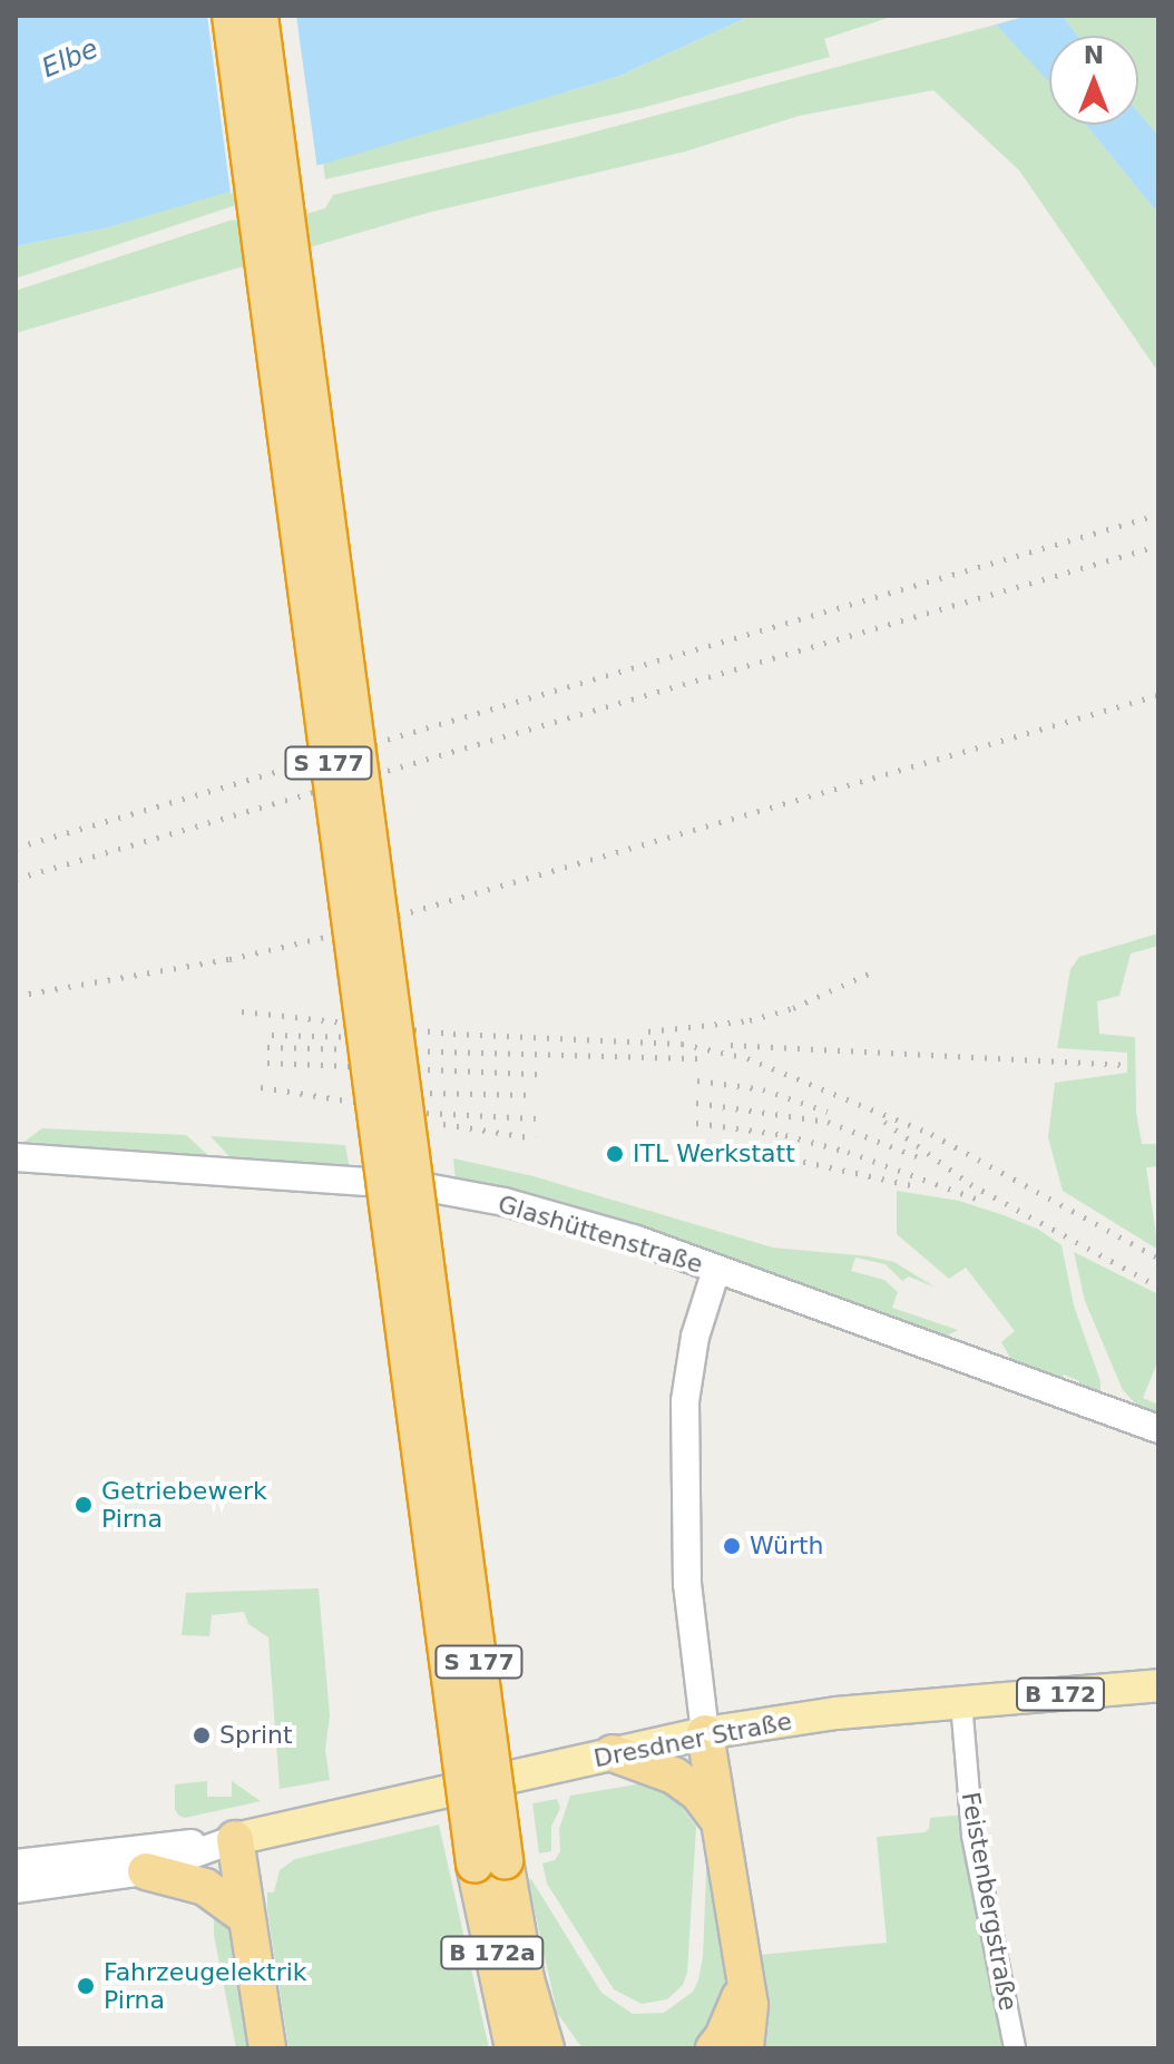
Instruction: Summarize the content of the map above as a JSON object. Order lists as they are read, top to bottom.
{
  "streets": {
    "highway": ["S 177", "B 172a"],
    "main road": ["B 172", "Dresdner Straße"],
    "street": ["Glashüttenstraße", "Feistenbergstraße"]
  },
  "crossings": [
    ["S 177", "B 172a"],
    ["Dresdner Straße", "Feistenbergstraße"]
  ],
  "water": ["Elbe"],
  "places": [
    "ITL Werkstatt",
    "Getriebewerk Pirna",
    "Würth",
    "Sprint",
    "Fahrzeugelektrik Pirna"
  ],
  "north": "top"
}
